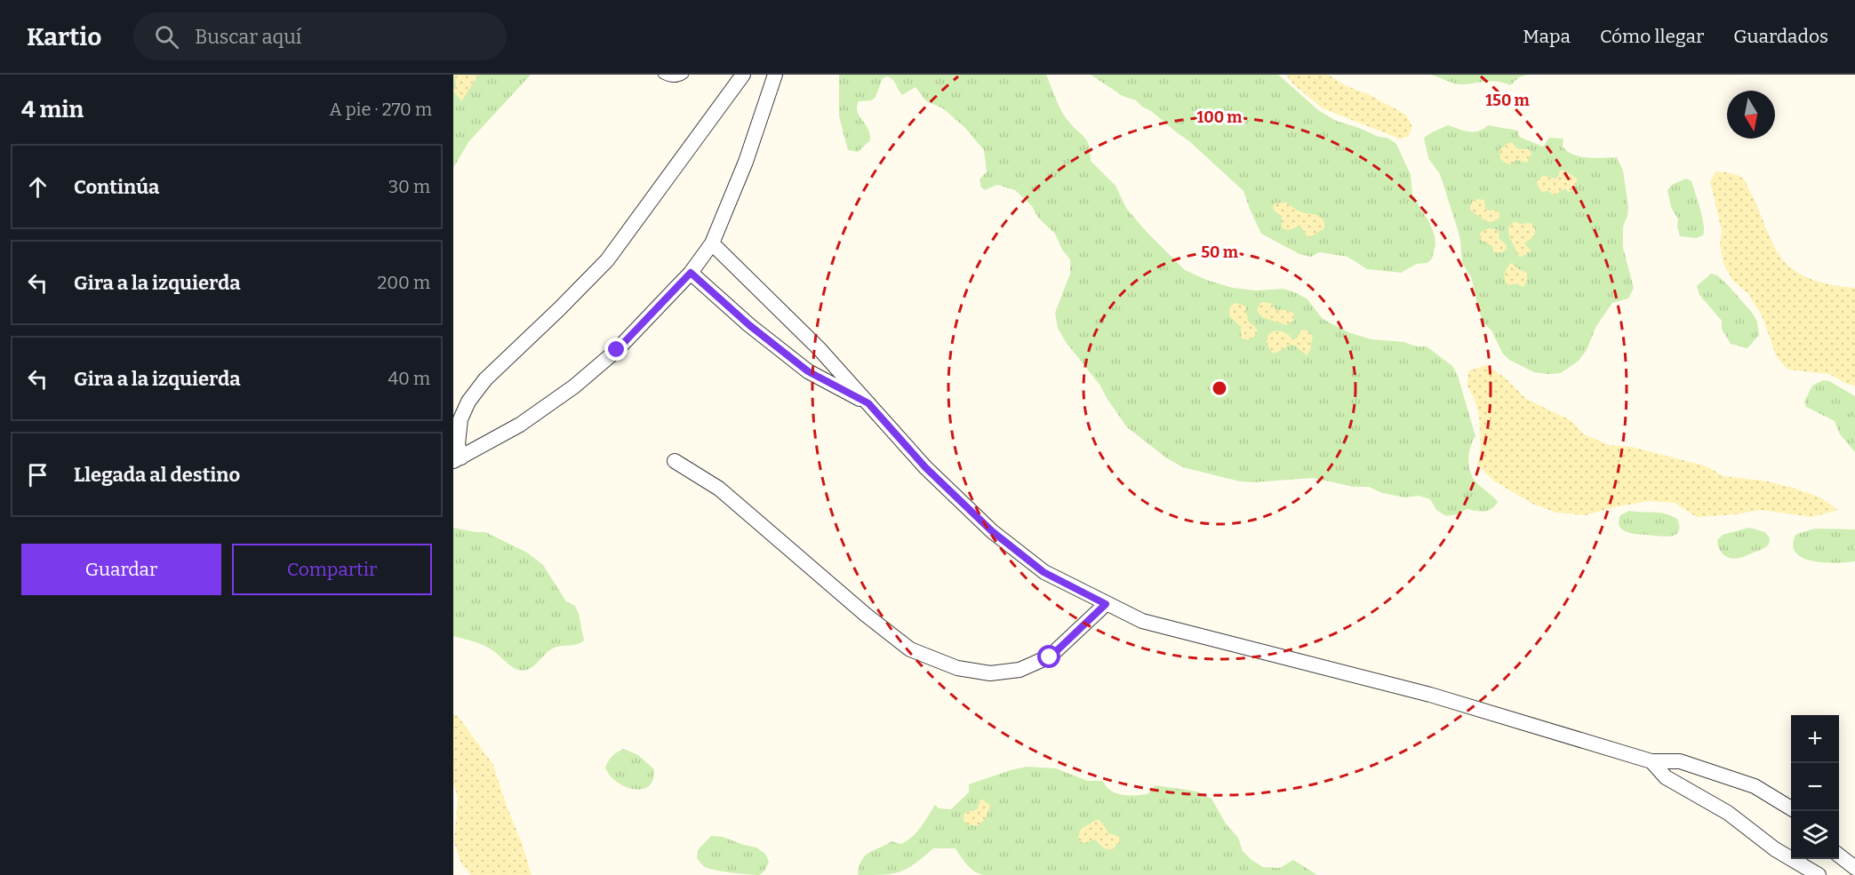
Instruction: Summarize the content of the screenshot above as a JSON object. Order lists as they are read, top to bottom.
{
  "north": "bottom",
  "page": {
    "header": "Kartio",
    "search": "Buscar aquí",
    "nav": ["Mapa", "Cómo llegar", "Guardados"],
    "heading": ["4 min", "A pie · 270 m"],
    "list": [
      ["Continúa", "30 m"],
      ["Gira a la izquierda", "200 m"],
      ["Gira a la izquierda", "40 m"],
      "Llegada al destino"
    ],
    "buttons": ["Guardar", "Compartir"],
    "map_buttons": ["+", "−"]
  },
  "rings": ["150 m", "100 m", "50 m"]
}
